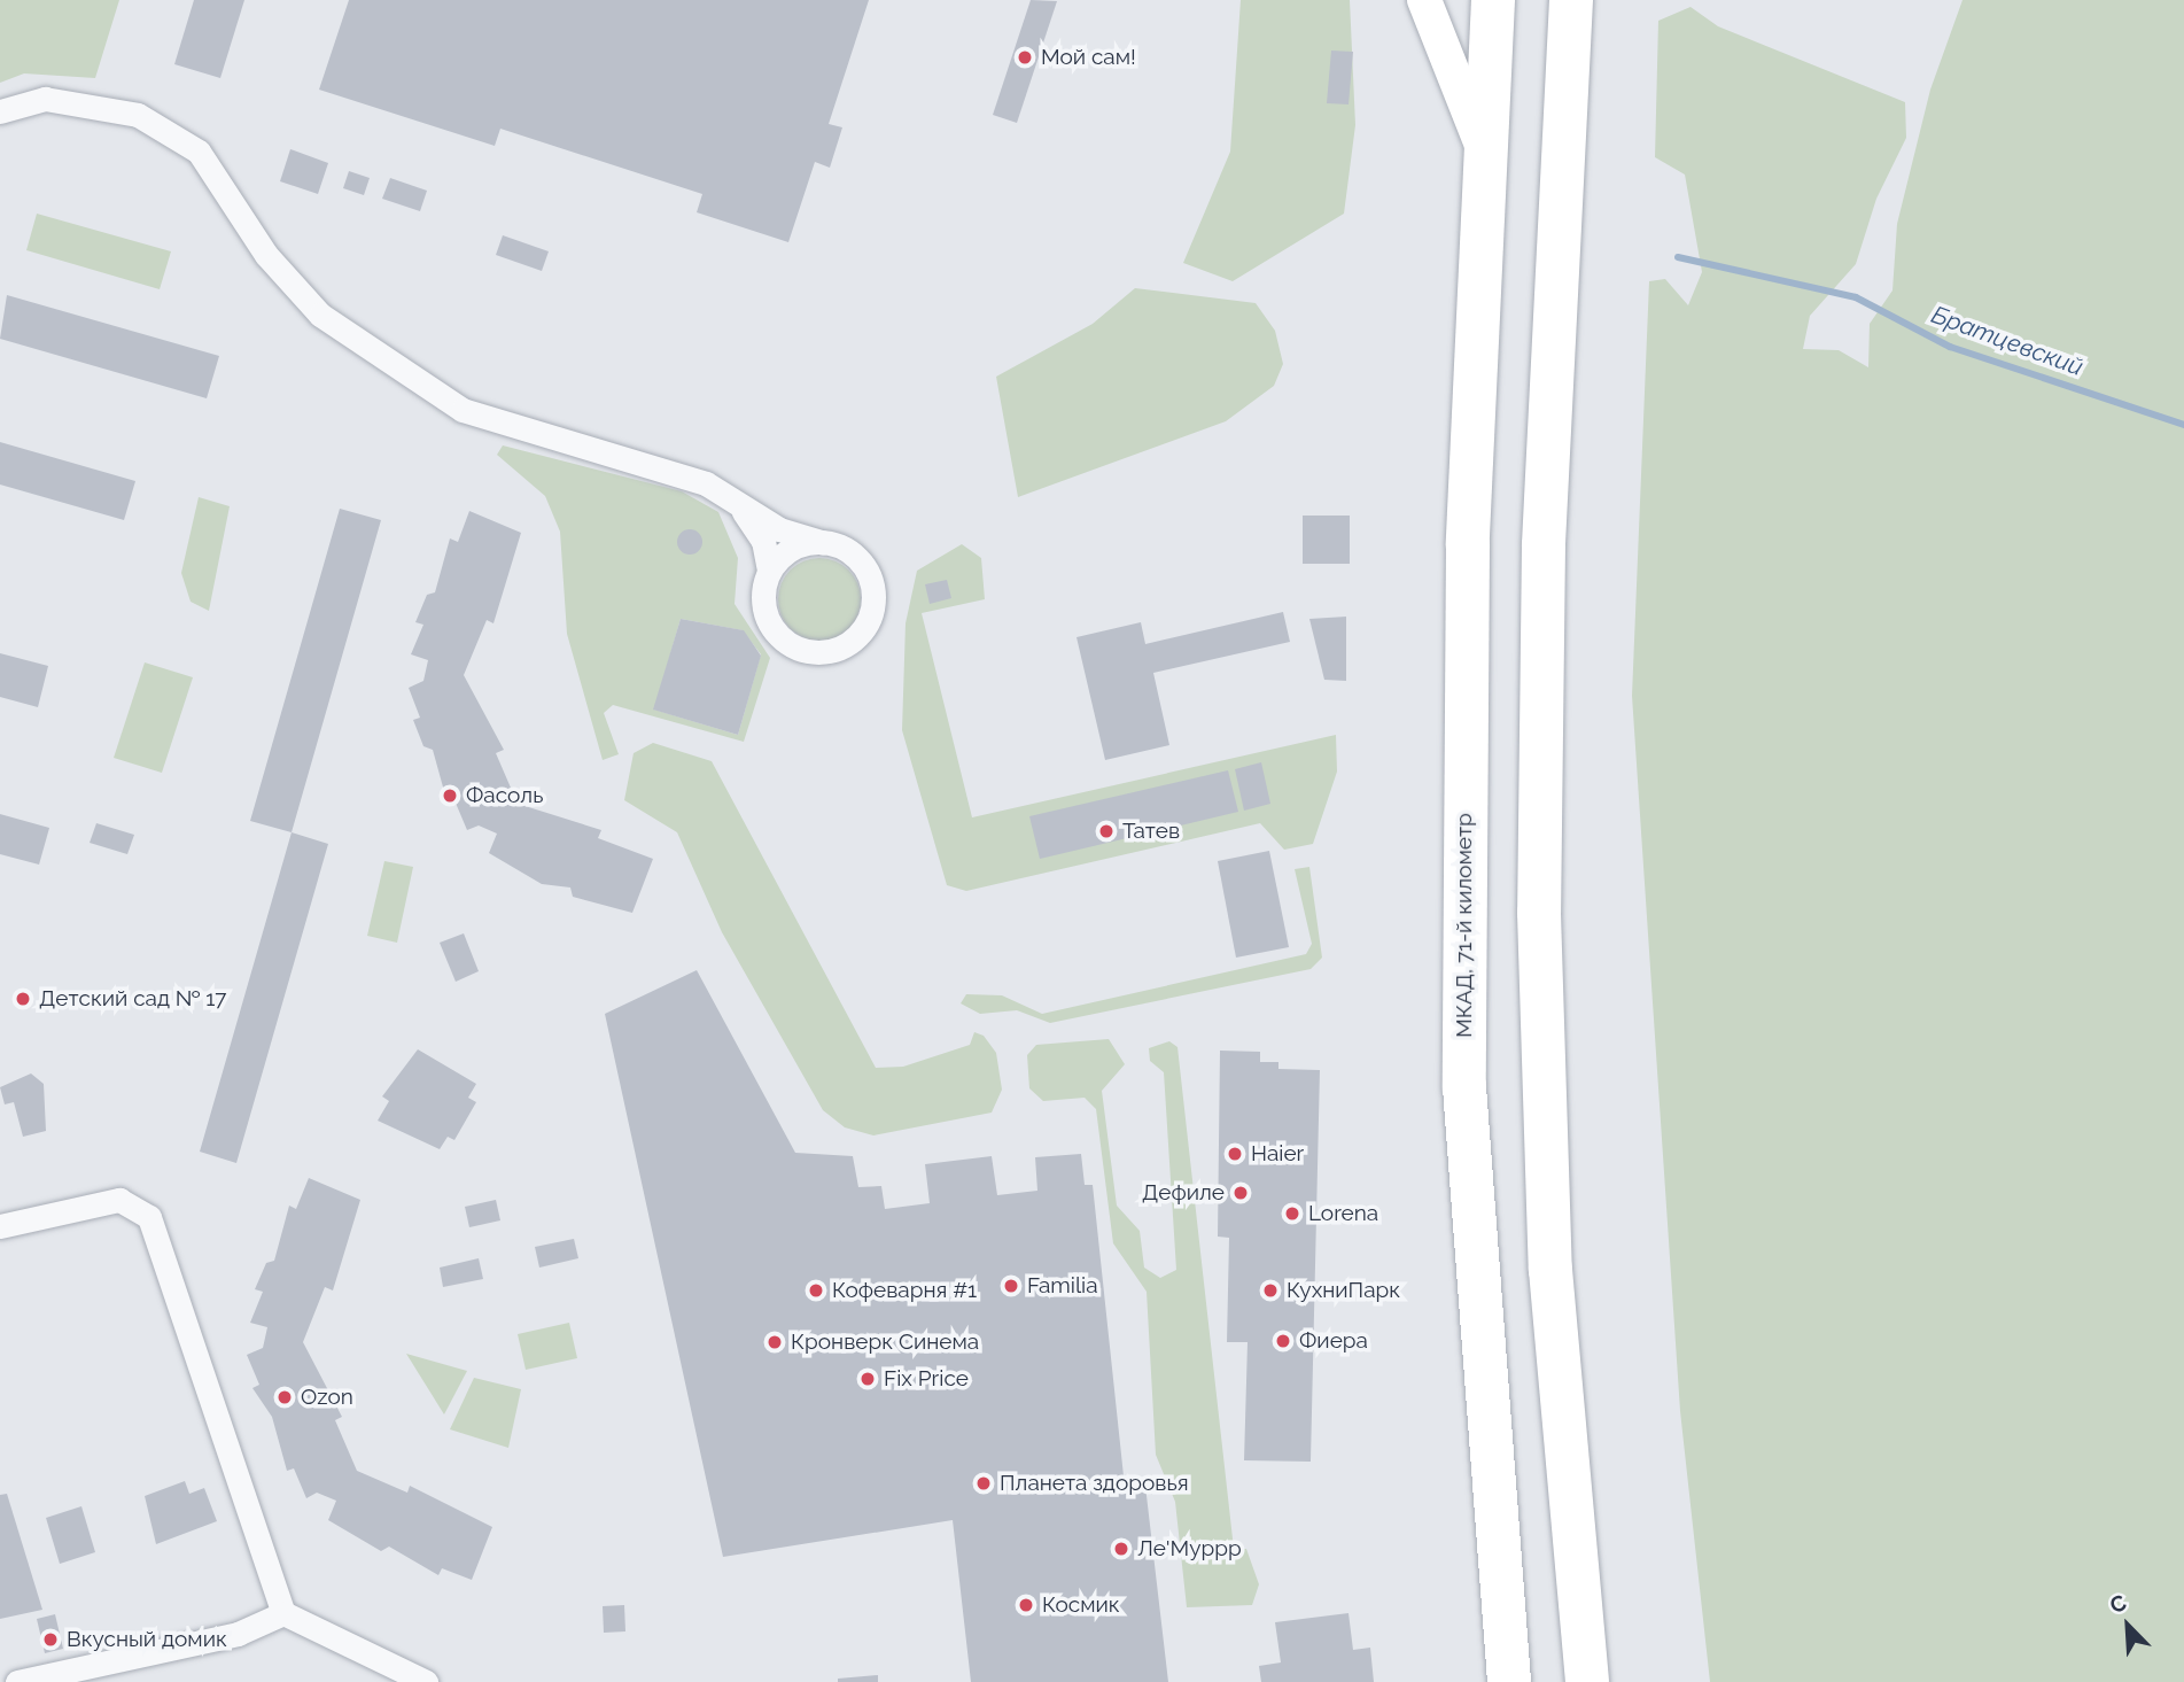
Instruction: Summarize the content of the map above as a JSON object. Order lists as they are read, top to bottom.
{
  "streets": {
    "highway": ["МКАД, 71-й километр"]
  },
  "water": ["Братцевский"],
  "places": [
    "Мой сам!",
    "Фасоль",
    "Татев",
    "Детский сад № 17",
    "Haier",
    "Дефиле",
    "Lorena",
    "Familia",
    "Кофеварня #1",
    "КухниПарк",
    "Фиера",
    "Кронверк Синема",
    "Fix Price",
    "Ozon",
    "Планета здоровья",
    "Ле'Муррр",
    "Космик",
    "Вкусный домик"
  ],
  "north": "top left"
}
